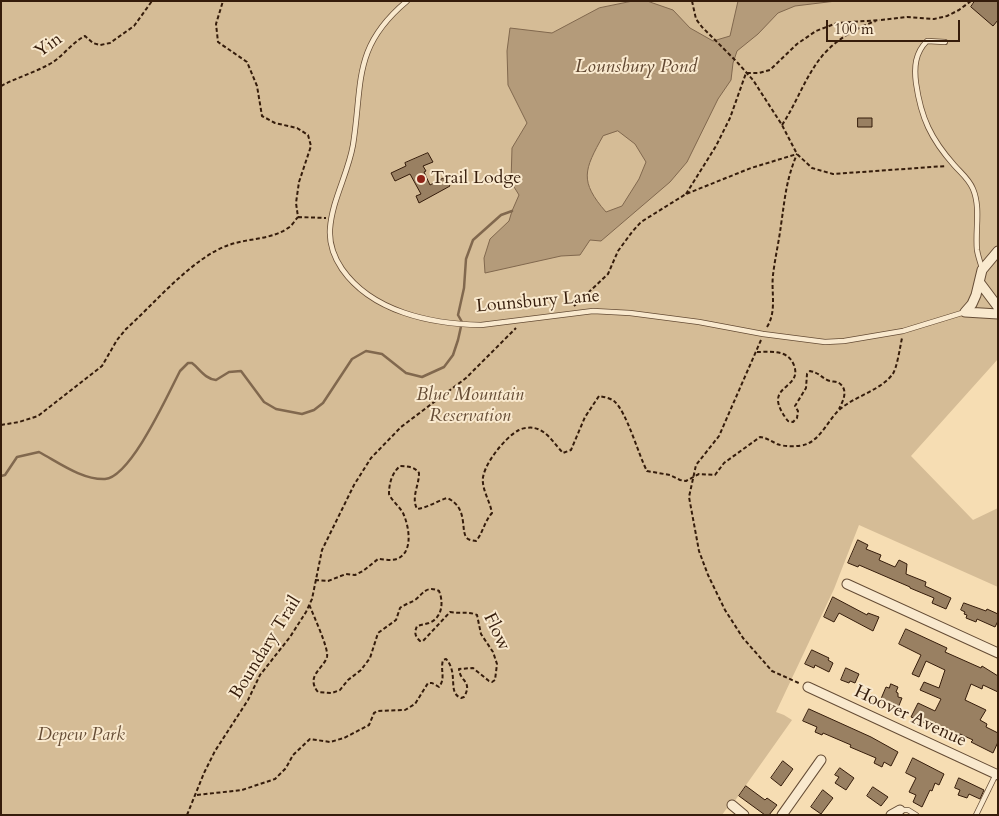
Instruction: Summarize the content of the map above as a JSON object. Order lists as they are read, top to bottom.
{
  "streets": {
    "street": ["Hoover Avenue"],
    "lane": ["Lounsbury Lane"],
    "path": ["Yin", "Flow", "Boundary Trail"]
  },
  "crossings": [
    ["Lounsbury Lane", "Boundary Trail"],
    ["Flow", "Boundary Trail"]
  ],
  "water": ["Lounsbury Pond"],
  "parks": ["Blue Mountain Reservation", "Depew Park"],
  "places": ["Trail Lodge"],
  "scale_bar": "100 m"
}
